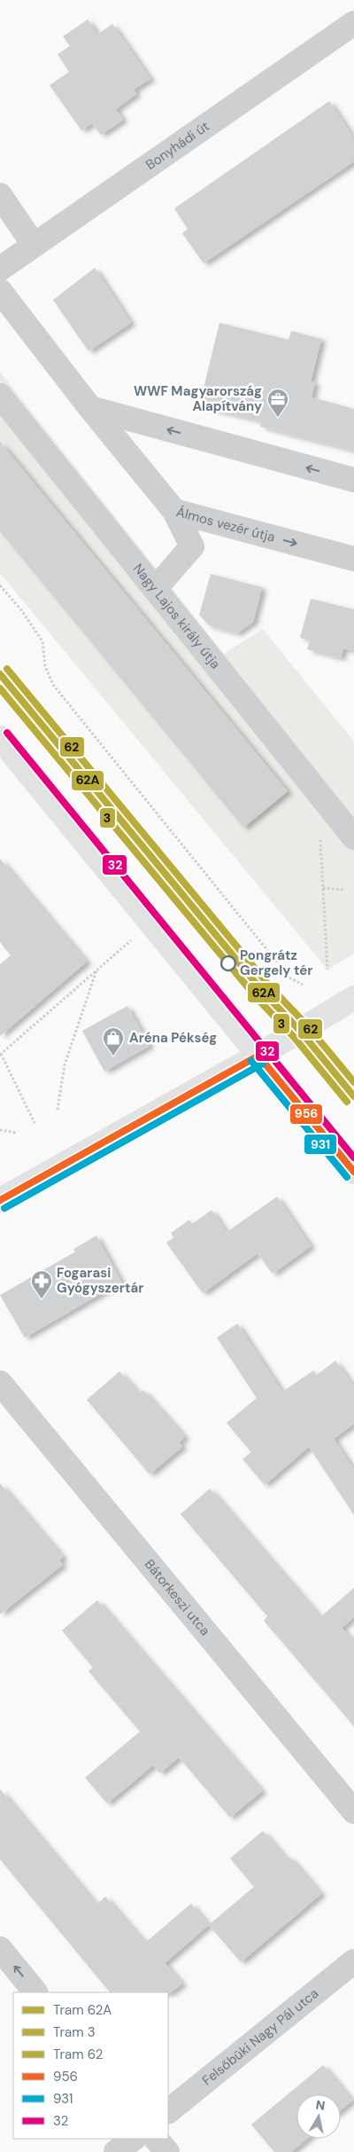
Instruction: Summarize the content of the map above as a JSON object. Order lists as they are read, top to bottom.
{
  "streets": {
    "street": [
      "Bonyhádi út",
      "Álmos vezér útja",
      "Nagy Lajos király útja",
      "Bátorkeszi utca",
      "Felsőbüki Nagy Pál utca"
    ]
  },
  "places": {
    "office": ["WWF Magyarország Alapítvány"],
    "other": ["Pongrátz Gergely tér"],
    "shop": ["Aréna Pékség"],
    "pharmacy": ["Fogarasi Gyógyszertár"]
  },
  "lines": [
    "tram line 62",
    "tram line 62A",
    "tram line 3",
    "transit line 32",
    "transit line 956",
    "transit line 931"
  ],
  "legend": [
    "Tram 62A",
    "Tram 3",
    "Tram 62",
    "956",
    "931",
    "32"
  ],
  "north": "top"
}
